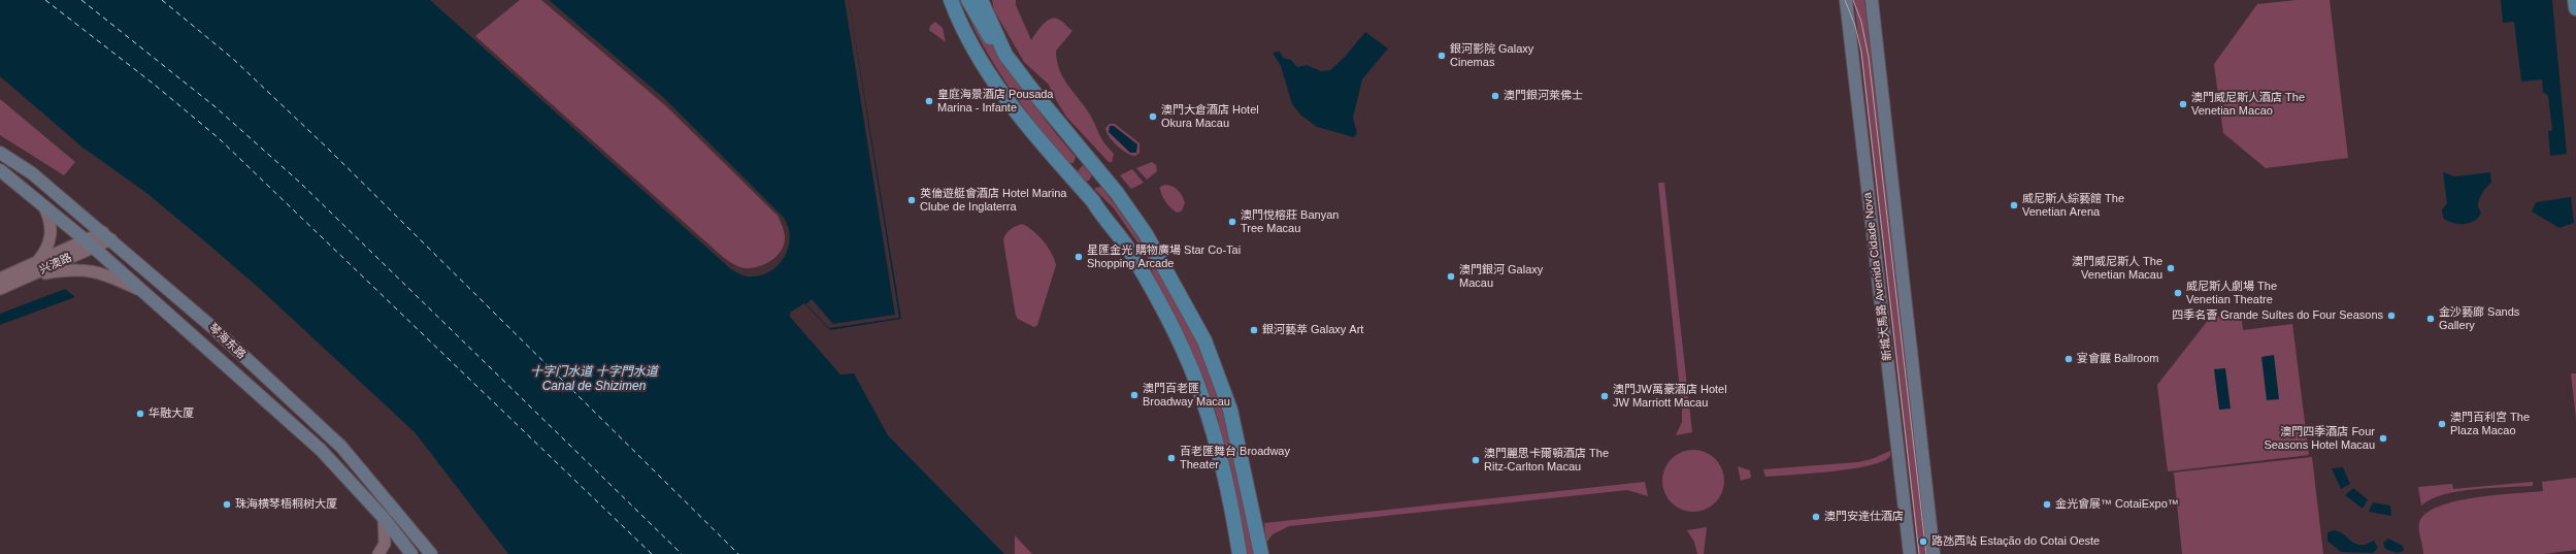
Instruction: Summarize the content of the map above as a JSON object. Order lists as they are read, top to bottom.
{
  "streets": {
    "main road": ["新城大馬路 Avenida Cidade Nova", "琴海东路"],
    "street": ["兴澳路"]
  },
  "crossings": [
    ["兴澳路", "琴海东路"]
  ],
  "water": ["十字门水道 十字門水道 Canal de Shizimen"],
  "places": [
    "銀河影院 Galaxy Cinemas",
    "澳門銀河萊佛士",
    "皇庭海景酒店 Pousada Marina - Infante",
    "澳門威尼斯人酒店 The Venetian Macao",
    "澳門大倉酒店 Hotel Okura Macau",
    "英倫遊艇會酒店 Hotel Marina Clube de Inglaterra",
    "威尼斯人綜藝館 The Venetian Arena",
    "澳門悅榕莊 Banyan Tree Macau",
    "星匯金光 購物廣場 Star Co-Tai Shopping Arcade",
    "澳門威尼斯人 The Venetian Macau",
    "澳門銀河 Galaxy Macau",
    "威尼斯人劇場 The Venetian Theatre",
    "四季名薈 Grande Suítes do Four Seasons",
    "金沙藝廊 Sands Gallery",
    "銀河藝萃 Galaxy Art",
    "宴會廳 Ballroom",
    "澳門百老匯 Broadway Macau",
    "澳門JW萬豪酒店 Hotel JW Marriott Macau",
    "华融大厦",
    "澳門百利宮 The Plaza Macao",
    "澳門四季酒店 Four Seasons Hotel Macau",
    "百老匯舞台 Broadway Theater",
    "澳門麗思卡爾頓酒店 The Ritz-Carlton Macau",
    "珠海横琴梧桐树大厦",
    "金光會展™ CotaiExpo™",
    "澳門安達仕酒店",
    "路氹西站 Estação do Cotai Oeste"
  ]
}
